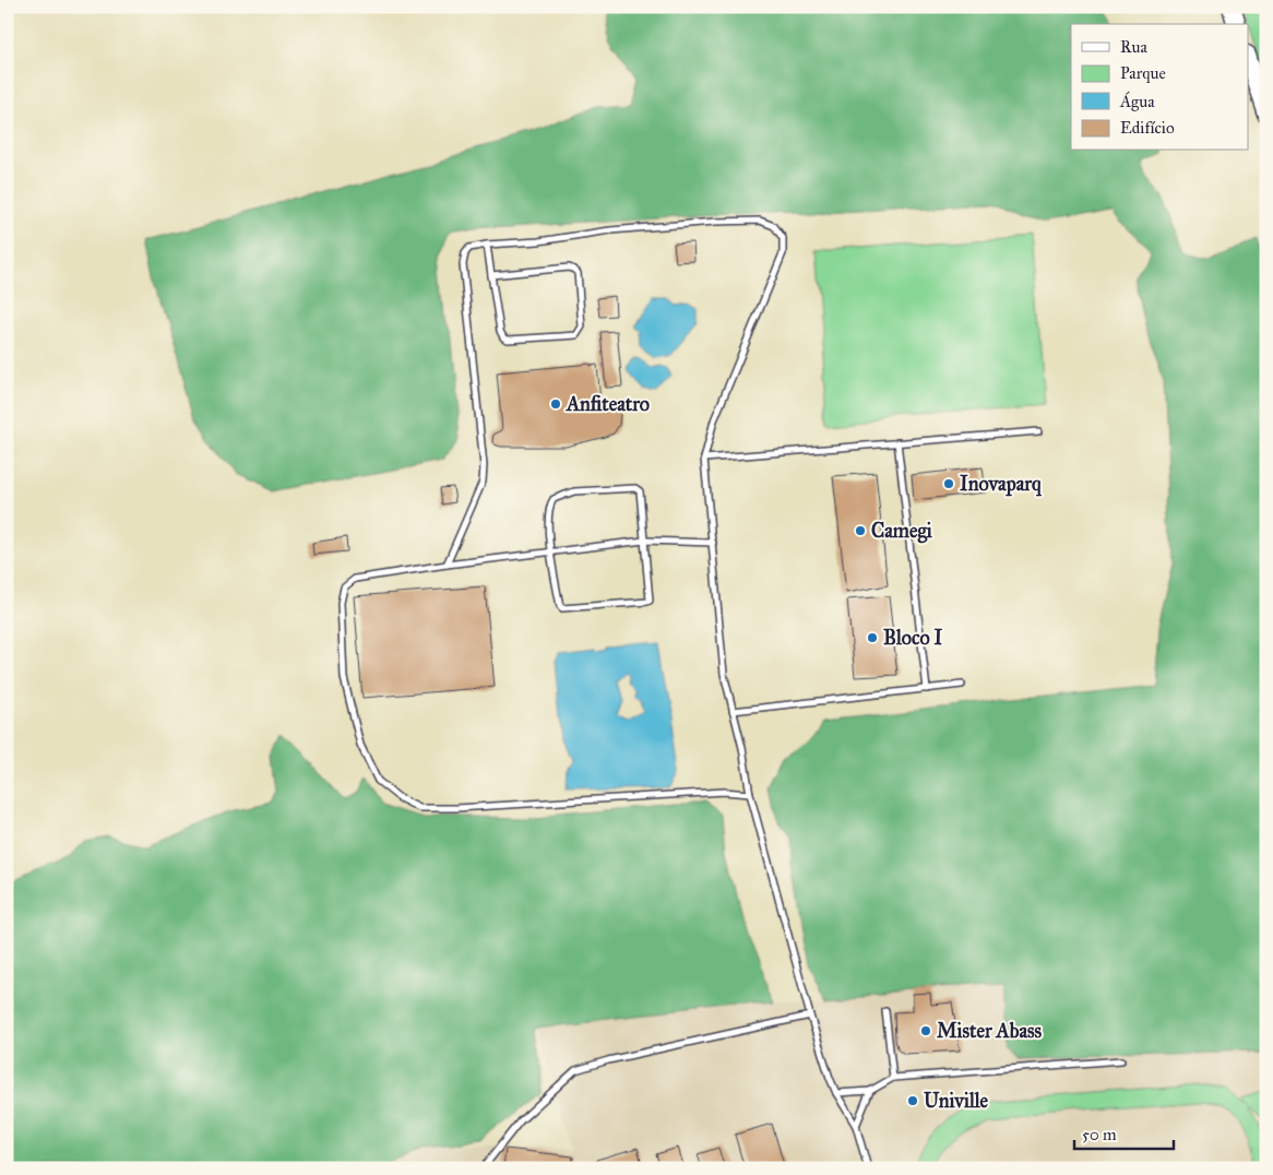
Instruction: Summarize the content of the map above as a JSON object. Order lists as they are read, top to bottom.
{
  "places": [
    "Anfiteatro",
    "Inovaparq",
    "Camegi",
    "Bloco I",
    "Mister Abass",
    "Univille"
  ],
  "legend": [
    "Rua",
    "Parque",
    "Água",
    "Edifício"
  ],
  "scale_bar": "50 m"
}
